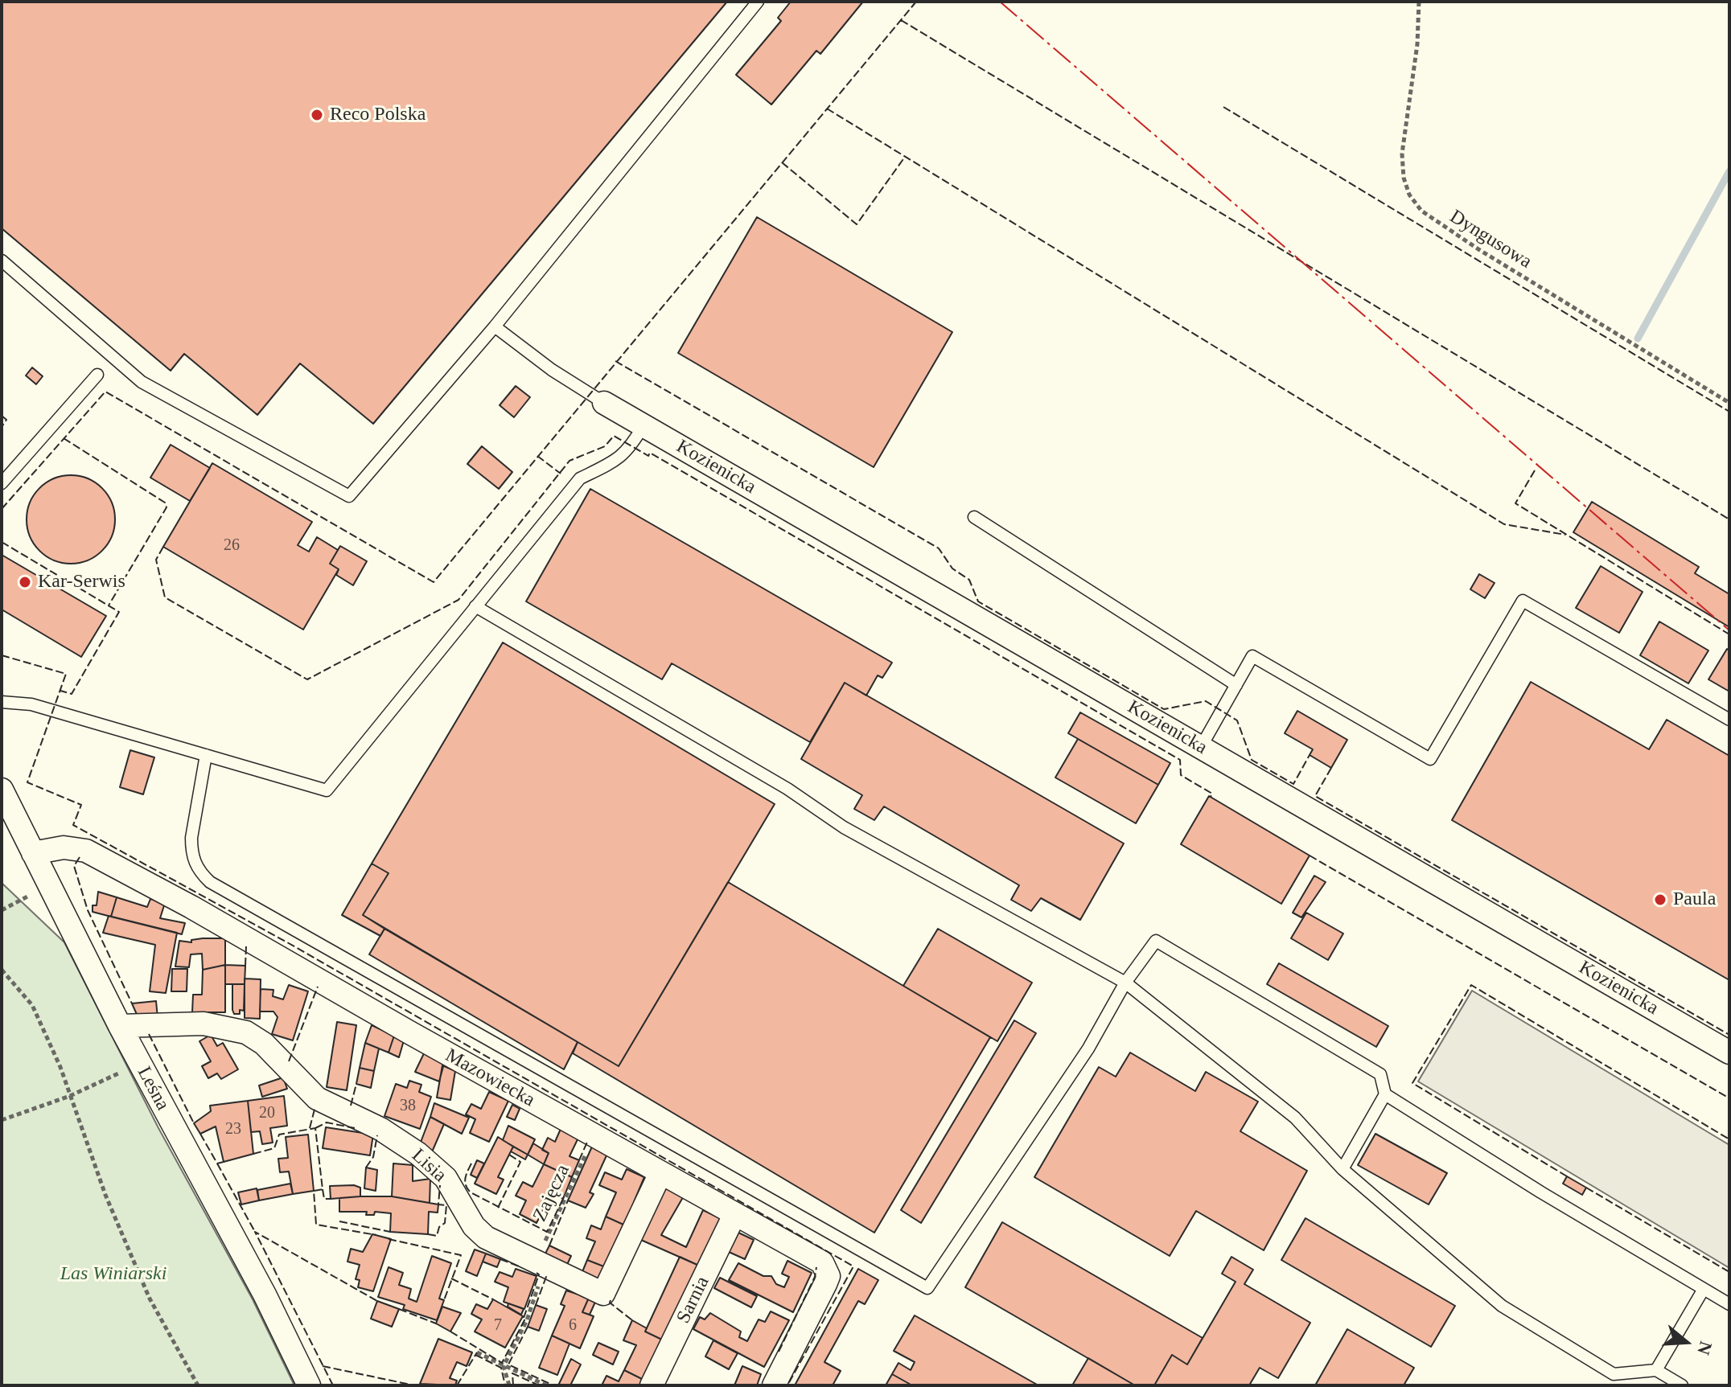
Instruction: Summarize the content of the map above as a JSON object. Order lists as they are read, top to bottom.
{
  "streets": {
    "street": [
      "Kozienicka",
      "Mazowiecka",
      "Leśna",
      "Lisia",
      "Sarnia"
    ],
    "path": ["Dyngusowa", "Zajęcza"]
  },
  "crossings": [
    ["Mazowiecka", "Leśna"],
    ["Mazowiecka", "Lisia"],
    ["Mazowiecka", "Zajęcza"],
    ["Mazowiecka", "Sarnia"],
    ["Leśna", "Lisia"],
    ["Lisia", "Zajęcza"]
  ],
  "parks": ["Las Winiarski"],
  "places": ["Reco Polska", "Kar-Serwis", "Paula"],
  "house_numbers": [
    "26",
    "38",
    "20",
    "23",
    "7",
    "6"
  ],
  "north": "right"
}
